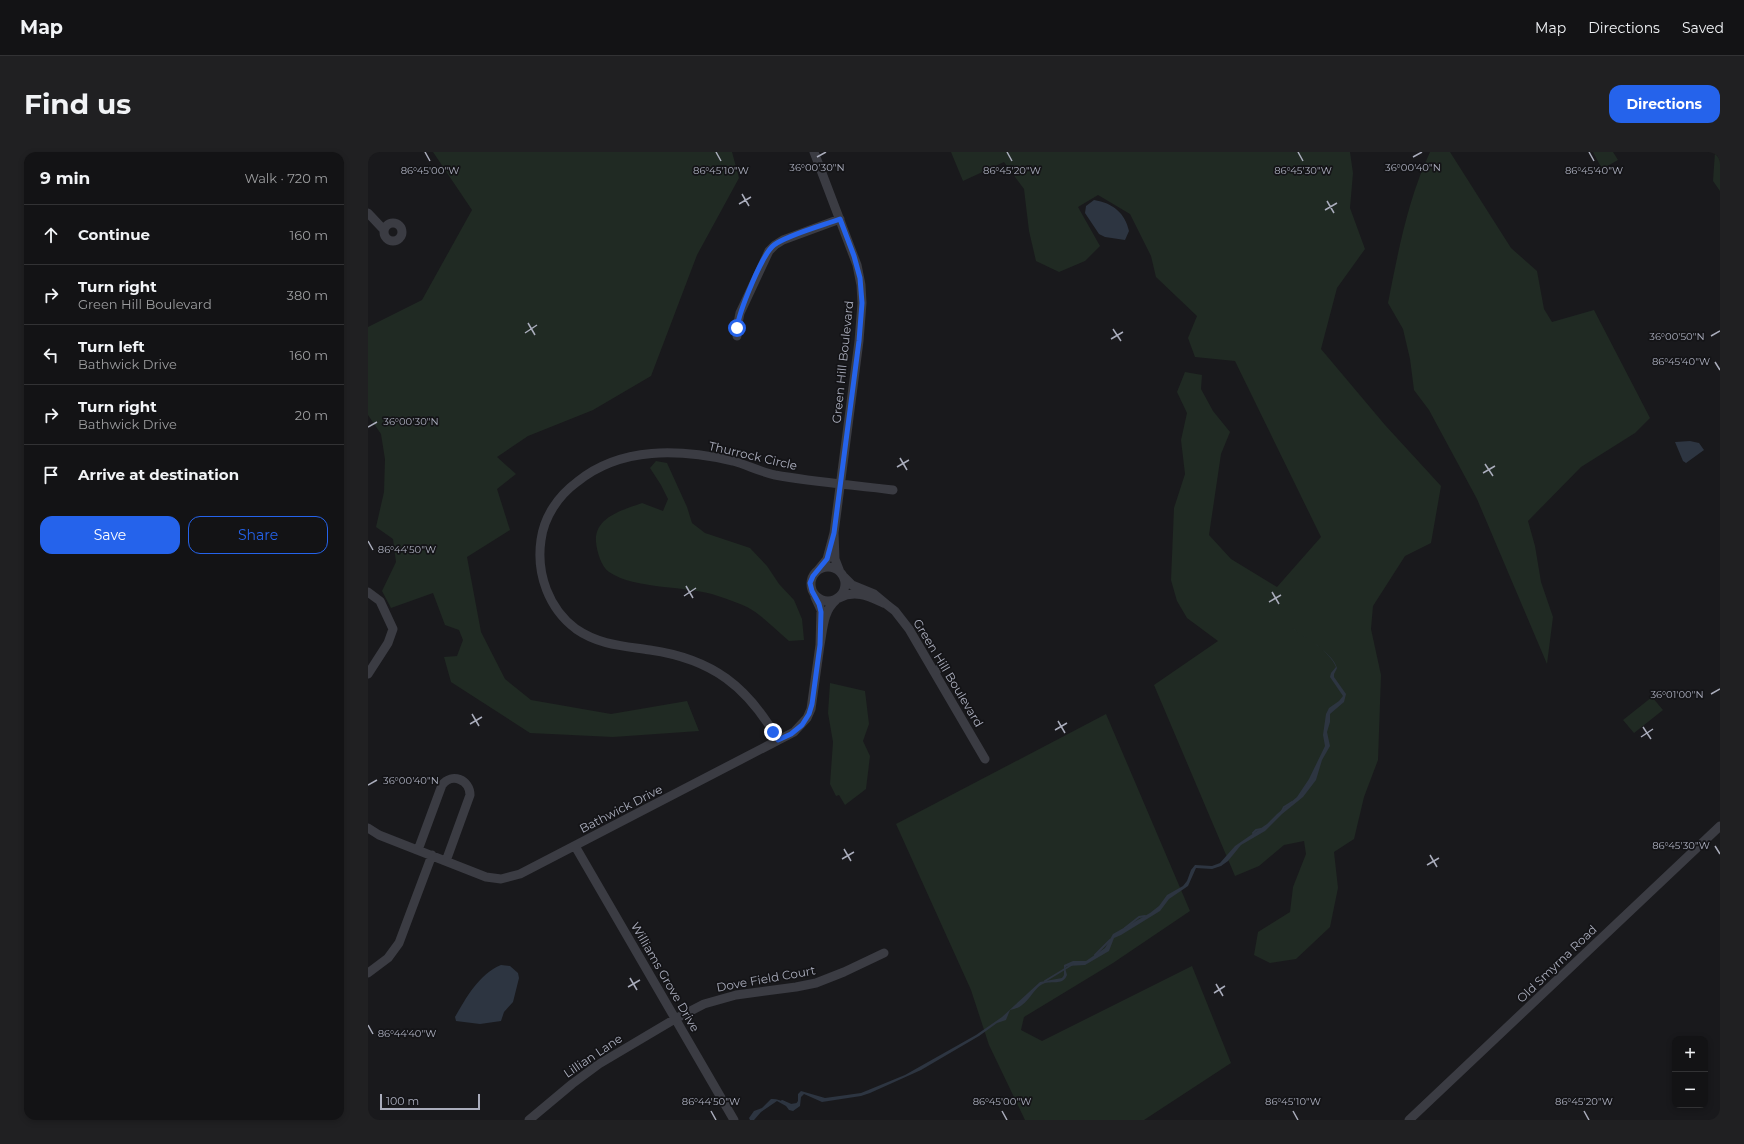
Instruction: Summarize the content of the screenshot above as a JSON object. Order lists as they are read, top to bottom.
{
  "streets": {
    "street": [
      "Green Hill Boulevard",
      "Thurrock Circle",
      "Bathwick Drive",
      "Old Smyrna Road",
      "Williams Grove Drive",
      "Dove Field Court",
      "Lillian Lane"
    ]
  },
  "crossings": [
    ["Green Hill Boulevard", "Thurrock Circle"],
    ["Green Hill Boulevard", "Bathwick Drive"],
    ["Thurrock Circle", "Bathwick Drive"],
    ["Bathwick Drive", "Williams Grove Drive"],
    ["Williams Grove Drive", "Dove Field Court"],
    ["Williams Grove Drive", "Lillian Lane"],
    ["Dove Field Court", "Lillian Lane"]
  ],
  "scale_bar": "100 m",
  "page": {
    "header": "Map",
    "nav": ["Map", "Directions", "Saved"],
    "buttons": [
      "Directions",
      ["Save", "Share"]
    ],
    "title": "Find us",
    "heading": ["9 min", "Walk · 720 m"],
    "list": [
      ["Continue", "160 m"],
      ["Turn right", "Green Hill Boulevard", "380 m"],
      ["Turn left", "Bathwick Drive", "160 m"],
      ["Turn right", "Bathwick Drive", "20 m"],
      "Arrive at destination"
    ],
    "map_buttons": ["+", "−"],
    "scale": "100 m"
  },
  "coordinates": [
    "36°00'30\"N",
    "36°00'40\"N",
    "86°45'00\"W",
    "86°45'10\"W",
    "86°45'20\"W",
    "86°45'30\"W",
    "86°45'40\"W",
    "36°00'50\"N",
    "86°44'50\"W",
    "36°01'00\"N",
    "86°44'40\"W"
  ]
}
